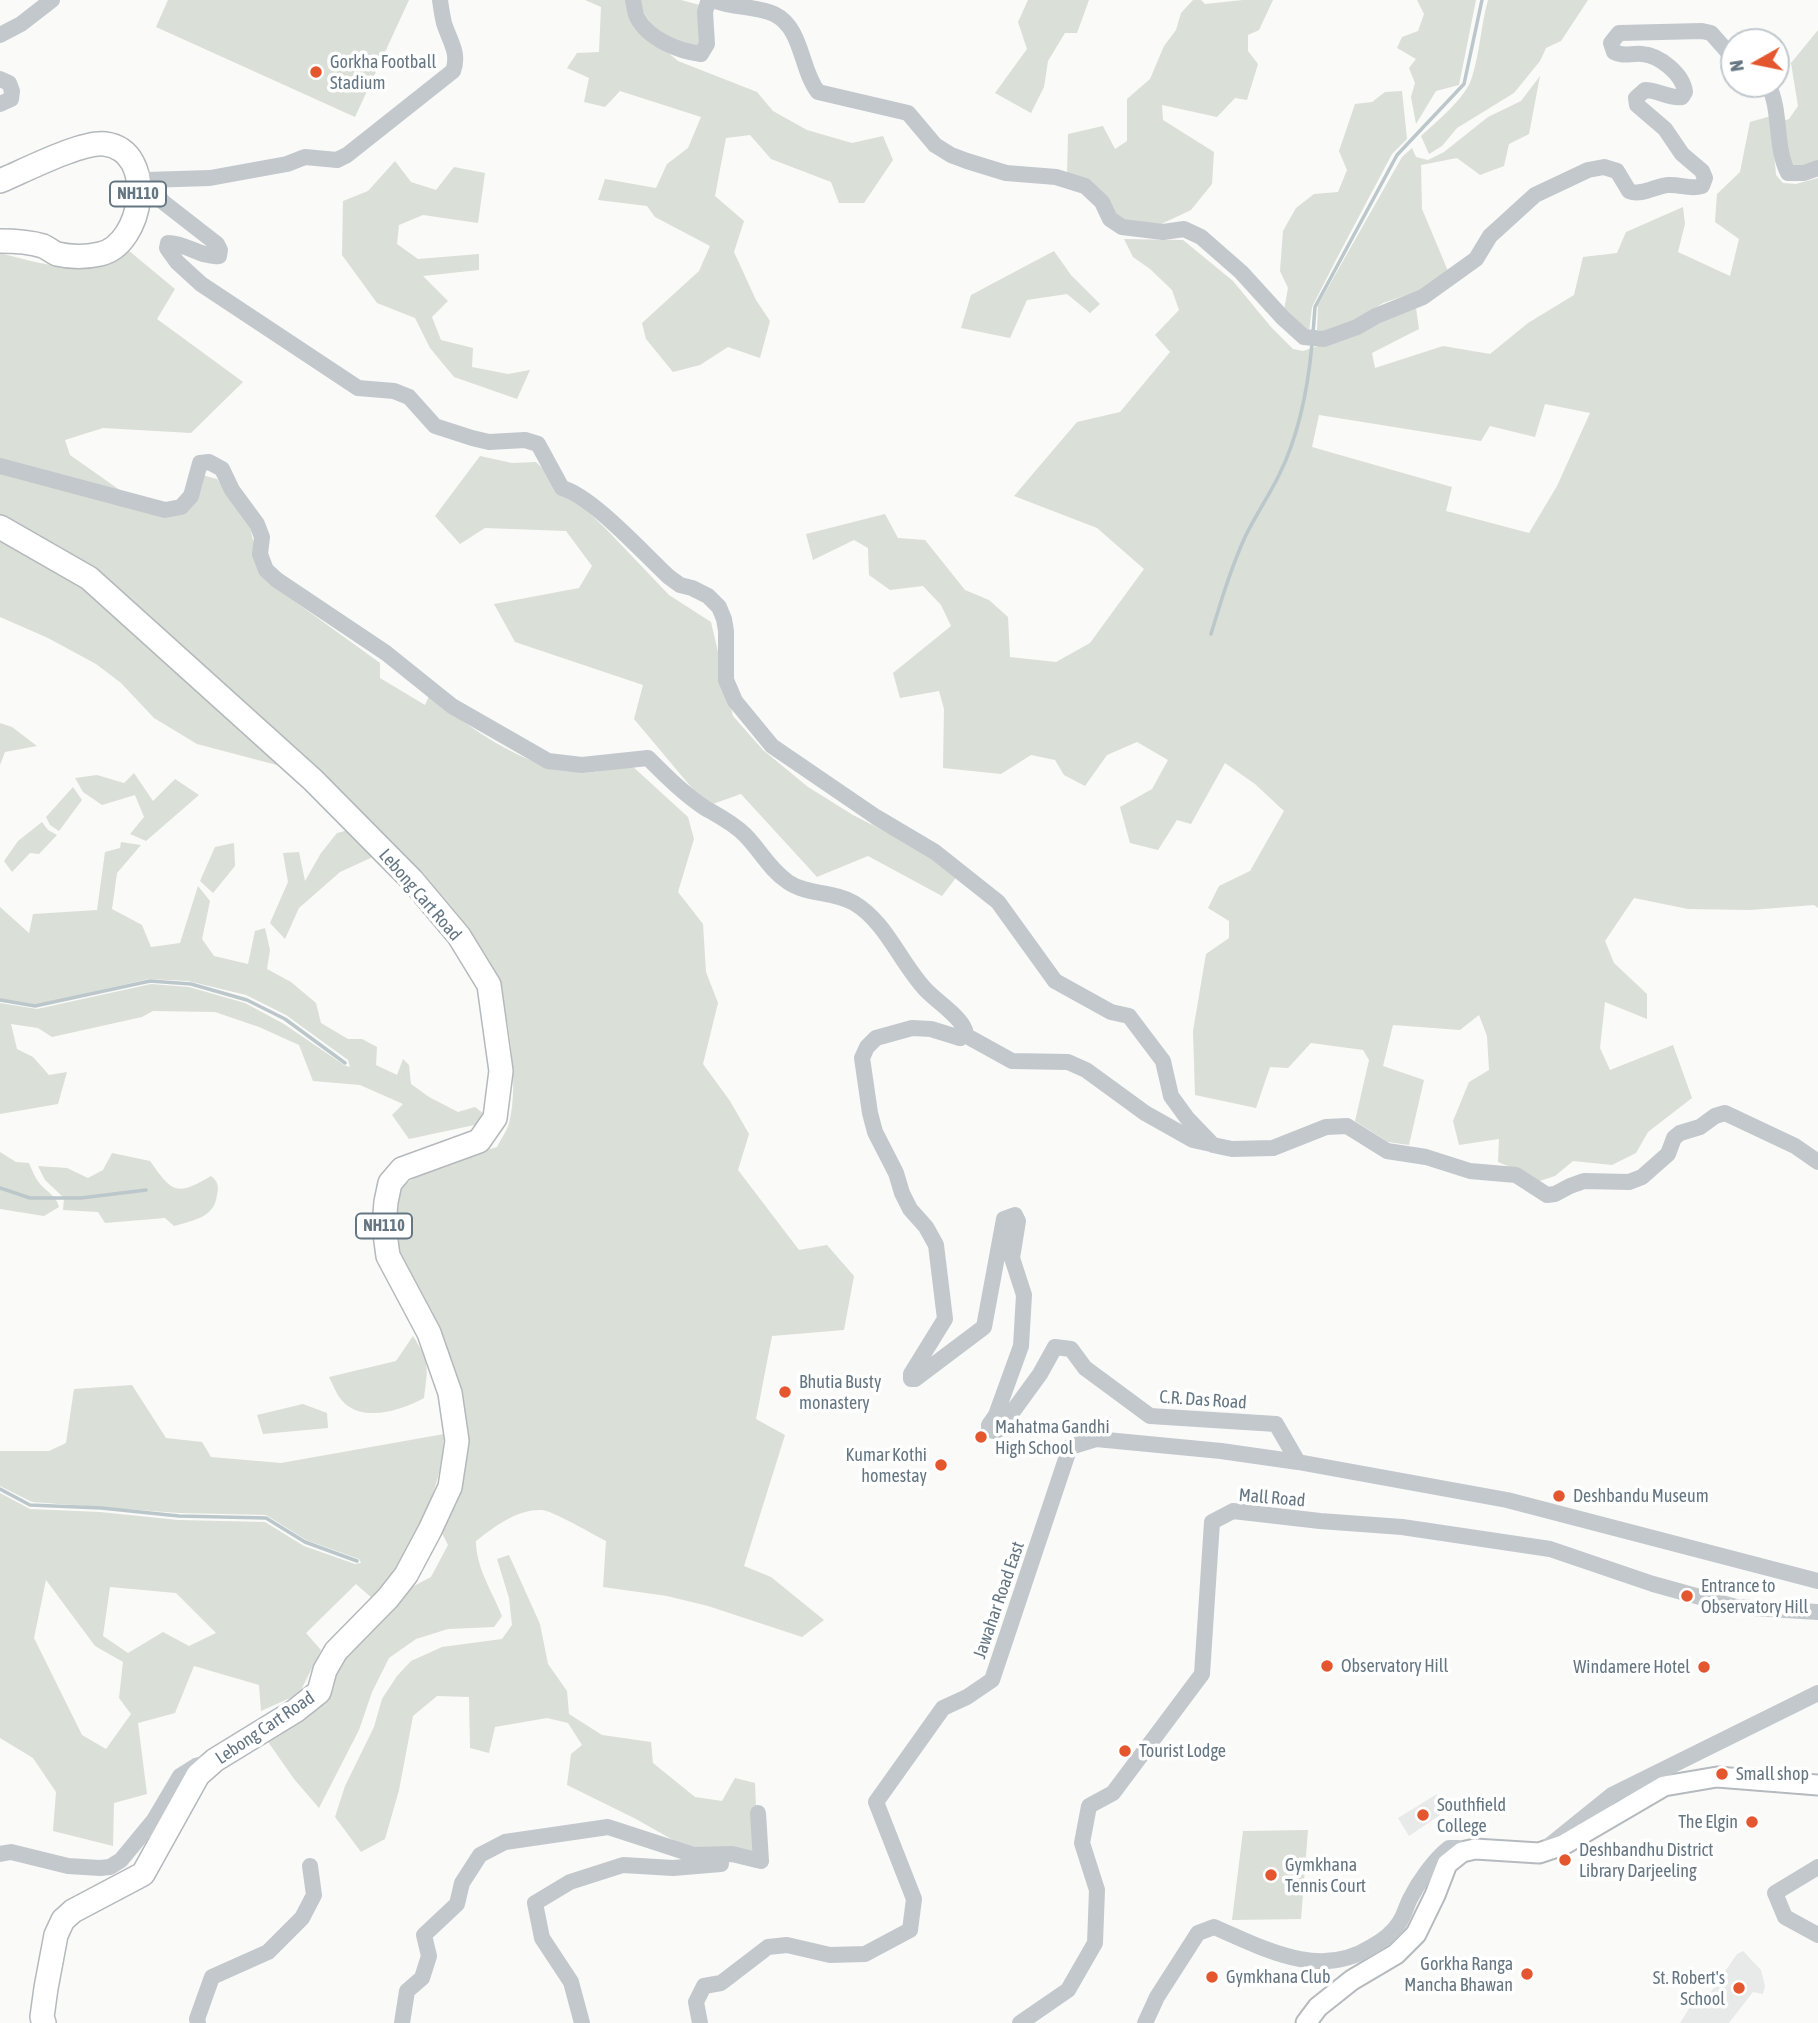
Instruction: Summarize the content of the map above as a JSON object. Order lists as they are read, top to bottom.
{
  "streets": {
    "highway": ["NH110", "Lebong Cart Road"],
    "street": ["C.R. Das Road", "Mall Road", "Jawahar Road East"]
  },
  "crossings": [
    ["C.R. Das Road", "Jawahar Road East"]
  ],
  "places": [
    "Gorkha Football Stadium",
    "Bhutia Busty monastery",
    "Mahatma Gandhi High School",
    "Kumar Kothi homestay",
    "Deshbandu Museum",
    "Entrance to Observatory Hill",
    "Observatory Hill",
    "Windamere Hotel",
    "Tourist Lodge",
    "Small shop",
    "Southfield College",
    "The Elgin",
    "Deshbandhu District Library Darjeeling",
    "Gymkhana Tennis Court",
    "Gorkha Ranga Mancha Bhawan",
    "Gymkhana Club",
    "St. Robert's School"
  ],
  "north": "left"
}
